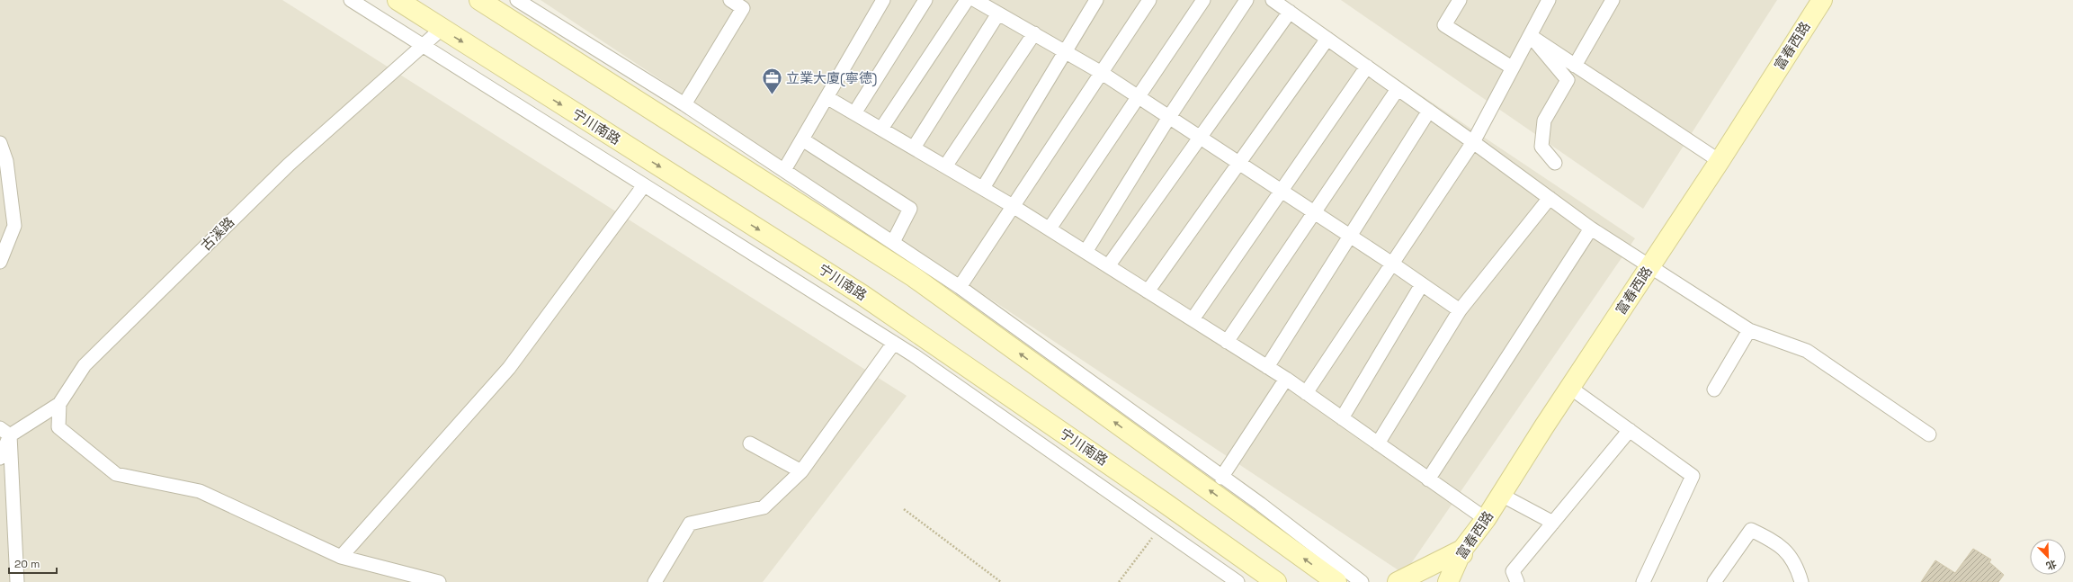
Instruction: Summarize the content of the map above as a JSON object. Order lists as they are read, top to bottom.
{
  "streets": {
    "main road": ["富春西路", "宁川南路"],
    "street": ["古溪路"]
  },
  "crossings": [
    ["宁川南路", "古溪路"]
  ],
  "places": {
    "office": ["立業大廈(寧德)"]
  },
  "scale_bar": "20 m",
  "north": "bottom right"
}
